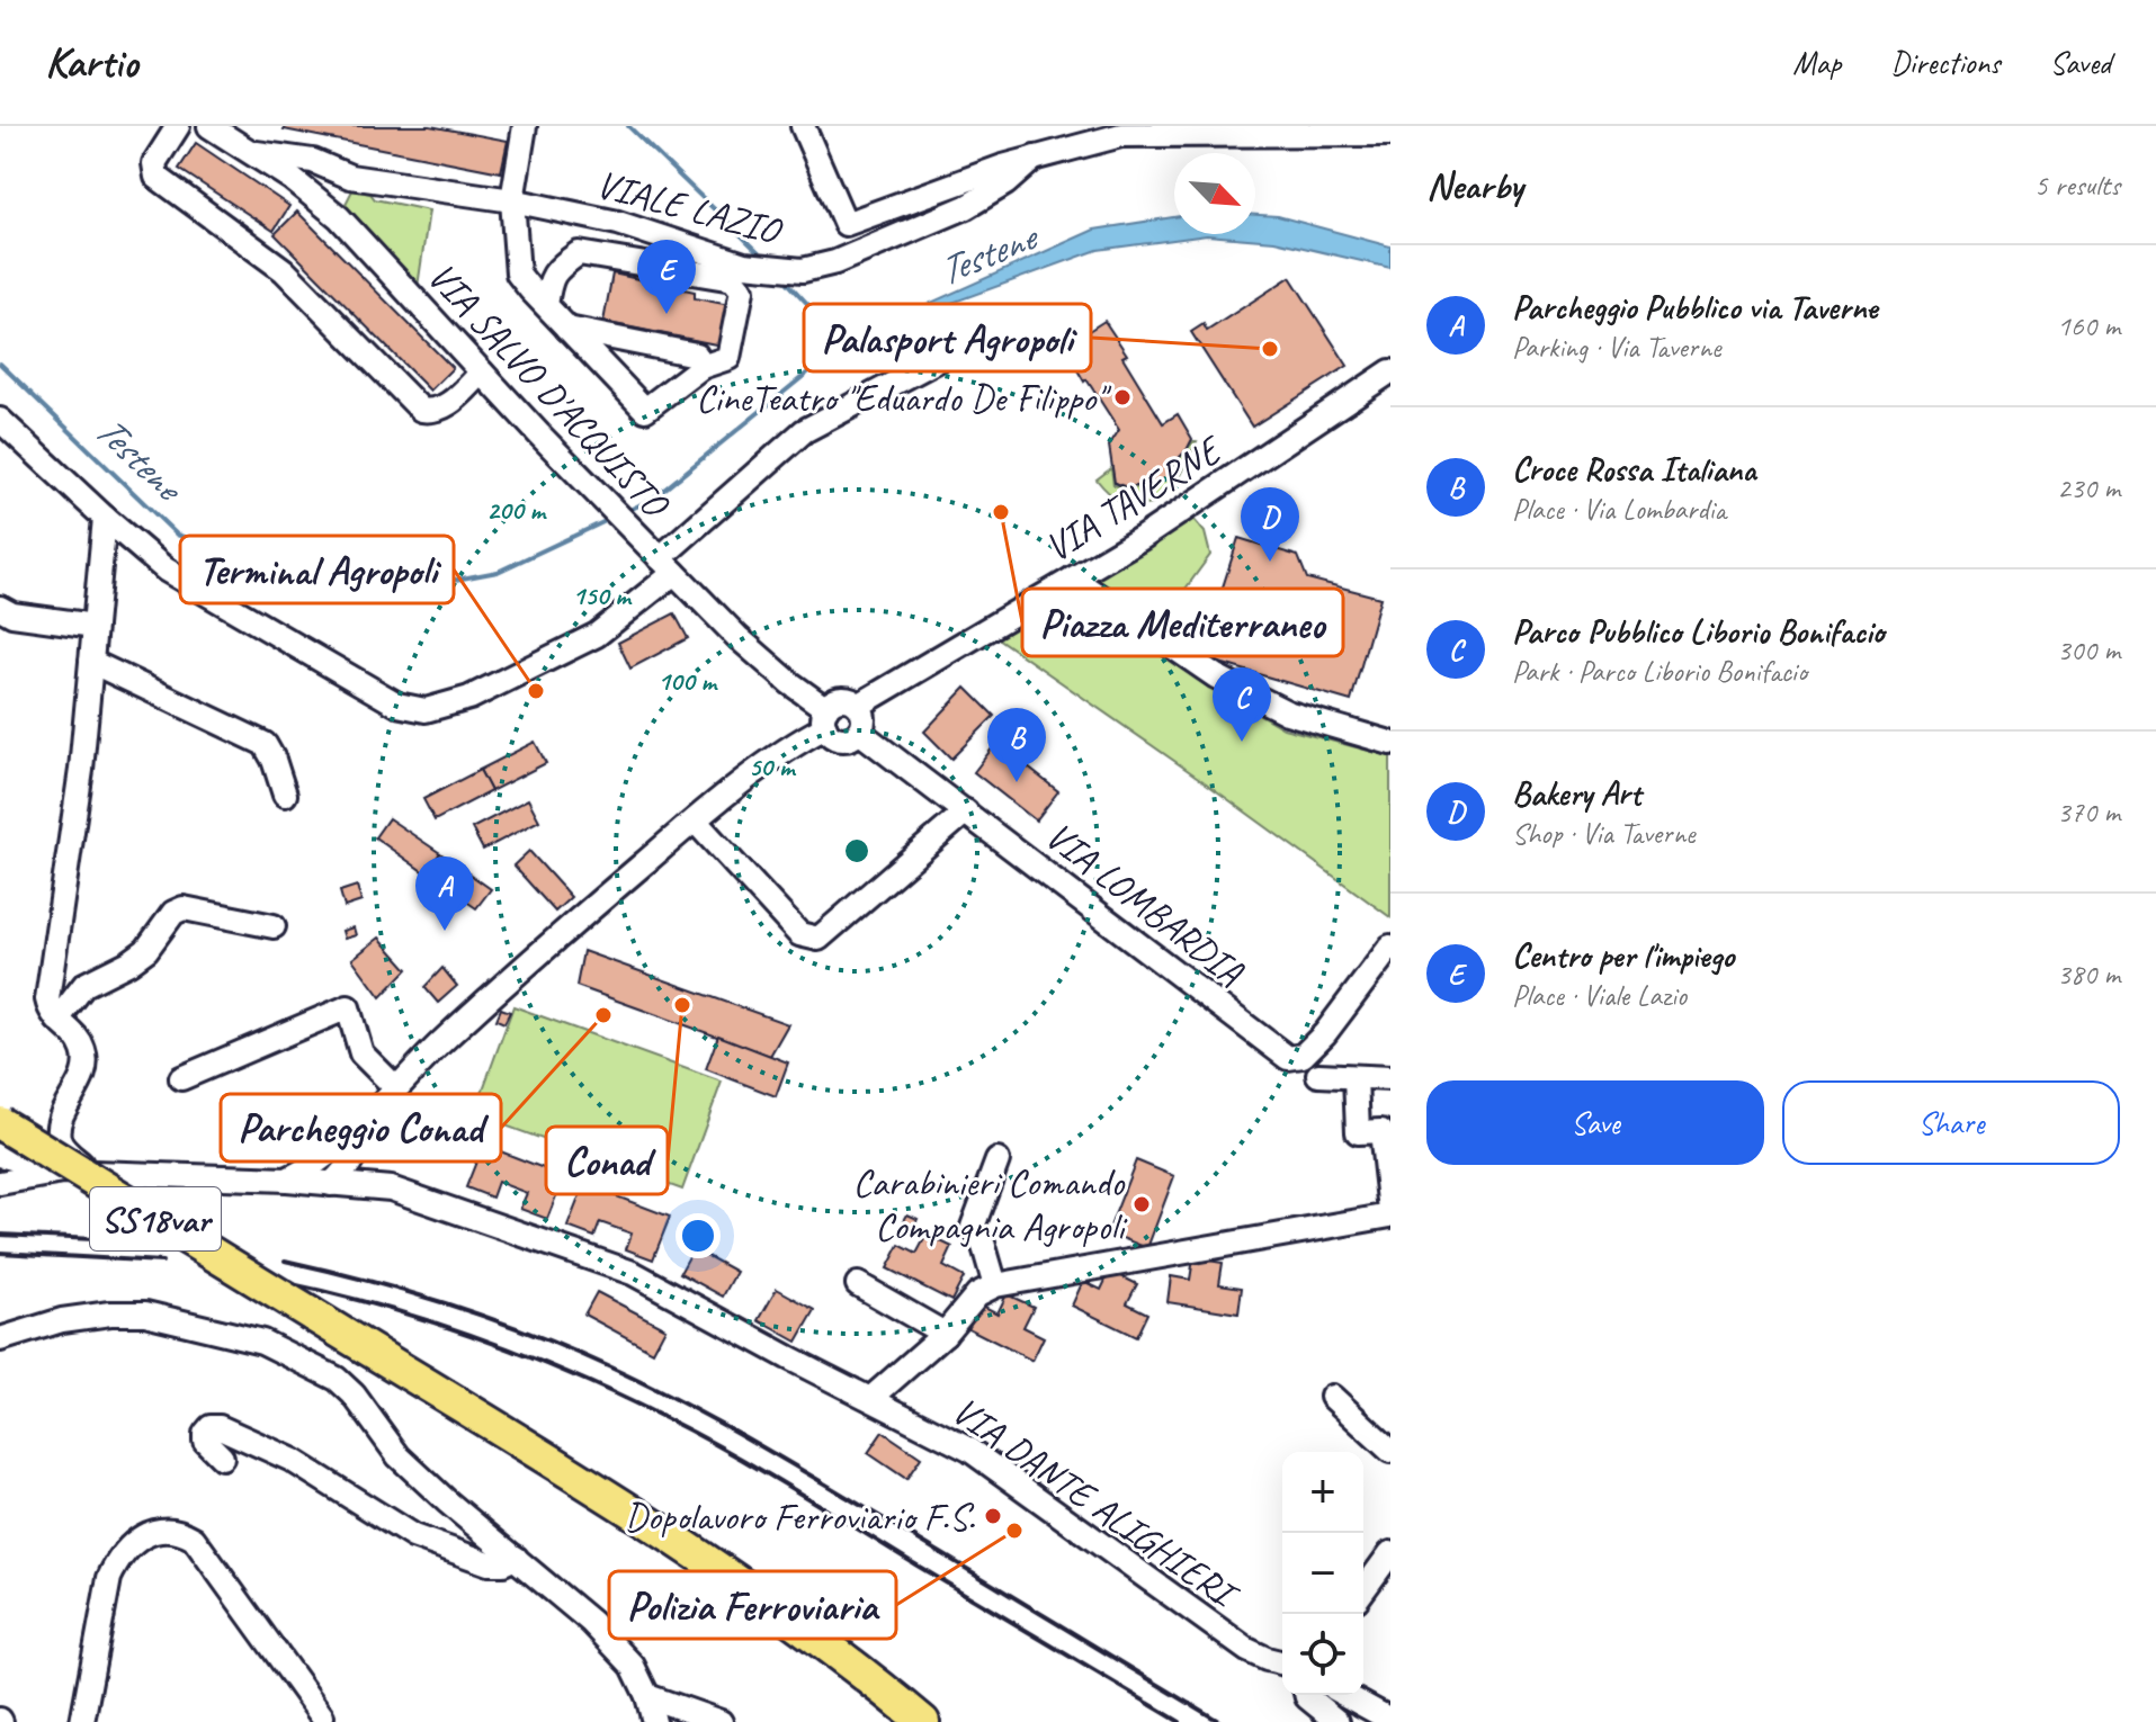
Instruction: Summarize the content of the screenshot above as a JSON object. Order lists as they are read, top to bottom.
{
  "streets": {
    "highway": ["SS18var"],
    "street": [
      "VIALE LAZIO",
      "VIA SALVO D'ACQUISTO",
      "VIA TAVERNE",
      "VIA LOMBARDIA",
      "VIA DANTE ALIGHIERI"
    ]
  },
  "crossings": [
    ["VIALE LAZIO", "VIA SALVO D'ACQUISTO"],
    ["VIA SALVO D'ACQUISTO", "VIA TAVERNE"],
    ["VIA SALVO D'ACQUISTO", "VIA LOMBARDIA"],
    ["VIA TAVERNE", "VIA LOMBARDIA"]
  ],
  "water": ["Testene"],
  "places": [
    "Palasport Agropoli",
    "CineTeatro \"Eduardo De Filippo\"",
    "Piazza Mediterraneo",
    "Terminal Agropoli",
    "Conad",
    "Parcheggio Conad",
    "Carabinieri Comando Compagnia Agropoli",
    "Dopolavoro Ferroviario F.S.",
    "Polizia Ferroviaria"
  ],
  "north": "bottom right",
  "page": {
    "header": "Kartio",
    "nav": ["Map", "Directions", "Saved"],
    "heading": ["Nearby", "5 results"],
    "pins": [
      "E",
      "D",
      "C",
      "B",
      "A"
    ],
    "list": [
      {
        "mark": "A",
        "name": "Parcheggio Pubblico via Taverne",
        "note": "Parking · Via Taverne",
        "value": "160 m"
      },
      {
        "mark": "B",
        "name": "Croce Rossa Italiana",
        "note": "Place · Via Lombardia",
        "value": "230 m"
      },
      {
        "mark": "C",
        "name": "Parco Pubblico Liborio Bonifacio",
        "note": "Park · Parco Liborio Bonifacio",
        "value": "300 m"
      },
      {
        "mark": "D",
        "name": "Bakery Art",
        "note": "Shop · Via Taverne",
        "value": "370 m"
      },
      {
        "mark": "E",
        "name": "Centro per l'impiego",
        "note": "Place · Viale Lazio",
        "value": "380 m"
      }
    ],
    "buttons": ["Save", "Share"],
    "map_buttons": ["+", "−"]
  },
  "rings": [
    "200 m",
    "150 m",
    "100 m",
    "50 m"
  ]
}
